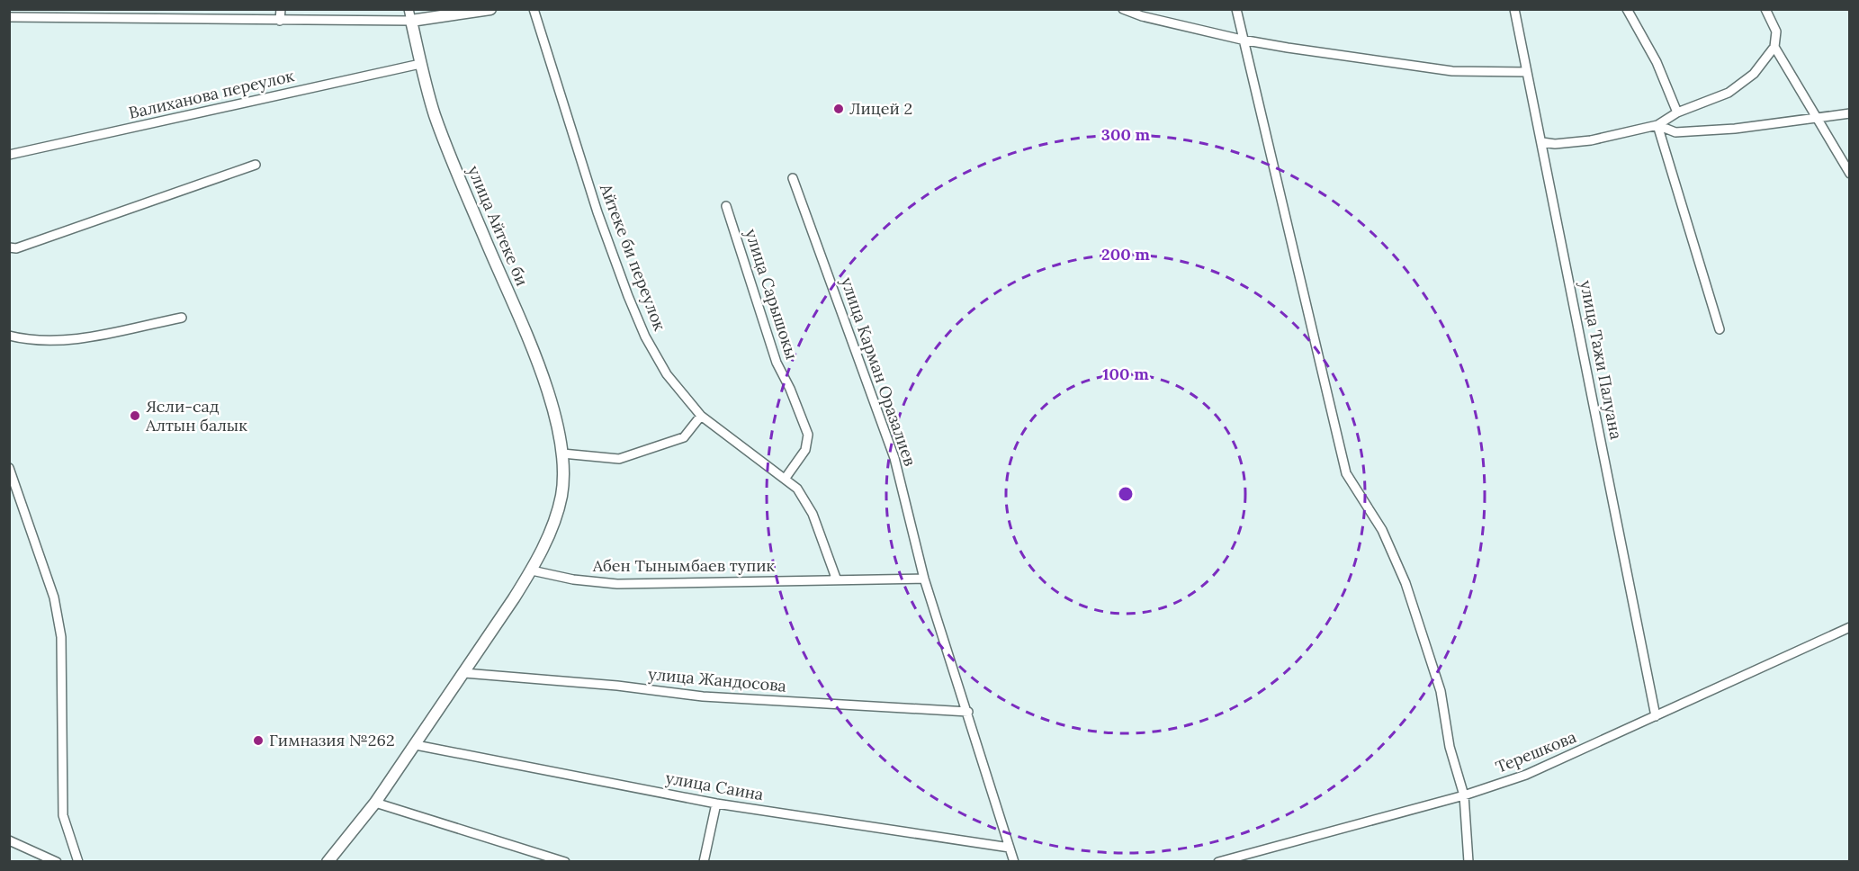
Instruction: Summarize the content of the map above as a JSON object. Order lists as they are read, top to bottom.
{
  "streets": {
    "street": [
      "Валиханова переулок",
      "улица Айтеке би",
      "Айтеке би переулок",
      "улица Сарышокы",
      "улица Тажи Палуана",
      "улица Карман Оразалиев",
      "Абен Тынымбаев тупик",
      "улица Жандосова",
      "Терешкова",
      "улица Саина"
    ]
  },
  "crossings": [
    ["Валиханова переулок", "улица Айтеке би"],
    ["улица Айтеке би", "Абен Тынымбаев тупик"],
    ["улица Айтеке би", "улица Жандосова"],
    ["улица Айтеке би", "улица Саина"],
    ["Айтеке би переулок", "улица Сарышокы"],
    ["Айтеке би переулок", "Абен Тынымбаев тупик"],
    ["улица Тажи Палуана", "Терешкова"],
    ["улица Карман Оразалиев", "Абен Тынымбаев тупик"],
    ["улица Карман Оразалиев", "улица Жандосова"],
    ["улица Карман Оразалиев", "улица Саина"]
  ],
  "places": ["Лицей 2", "Ясли-сад Алтын балык", "Гимназия №262"],
  "rings": ["300 m", "200 m", "100 m"]
}
